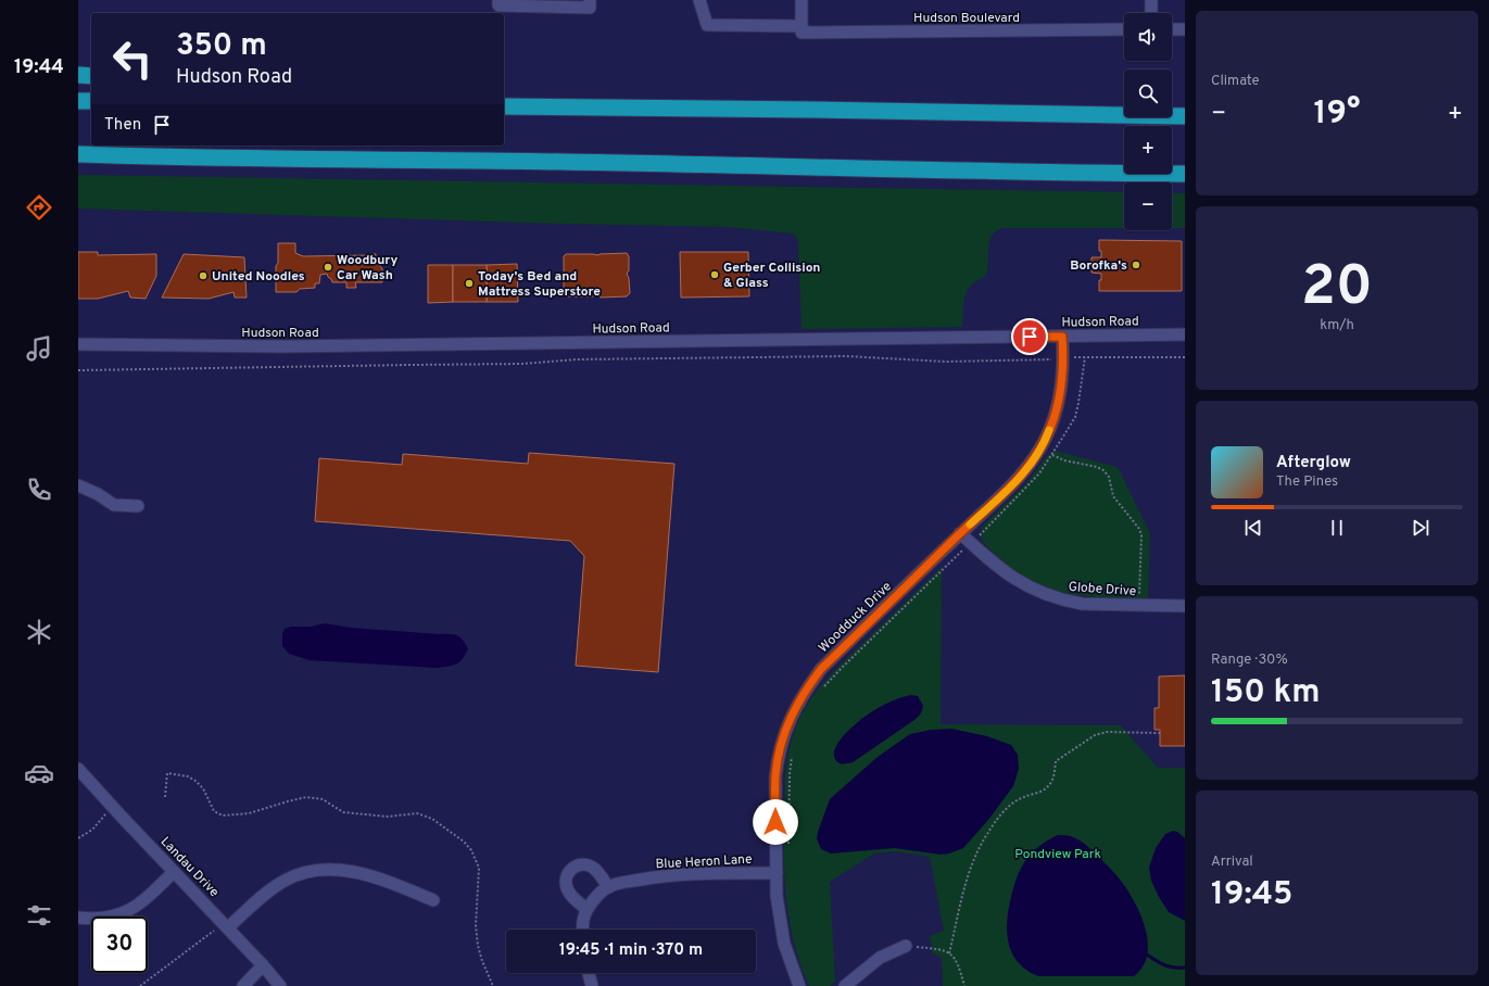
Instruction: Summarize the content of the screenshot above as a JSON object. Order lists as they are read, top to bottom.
{
  "streets": {
    "street": [
      "Hudson Boulevard",
      "Hudson Road",
      "Globe Drive",
      "Woodduck Drive",
      "Blue Heron Lane",
      "Landau Drive"
    ]
  },
  "crossings": [
    ["Hudson Road", "Woodduck Drive"],
    ["Globe Drive", "Woodduck Drive"],
    ["Woodduck Drive", "Blue Heron Lane"]
  ],
  "parks": ["Pondview Park"],
  "places": [
    "Borofka's",
    "Woodbury Car Wash",
    "Gerber Collision & Glass",
    "United Noodles",
    "Today's Bed and Mattress Superstore"
  ],
  "page": {
    "tabs": "19:44",
    "tile": [
      "Climate",
      ["20", "km/h"],
      ["Range · 30%", "150 km"],
      ["Arrival", "19:45"]
    ],
    "map_buttons": ["+", "−"],
    "turn": ["350 m", "Hudson Road"],
    "heat": ["−", "19°", "+"],
    "then": "Then",
    "song": ["Afterglow", "The Pines"],
    "limit": "30",
    "trip": "19:45 · 1 min · 370 m"
  }
}
